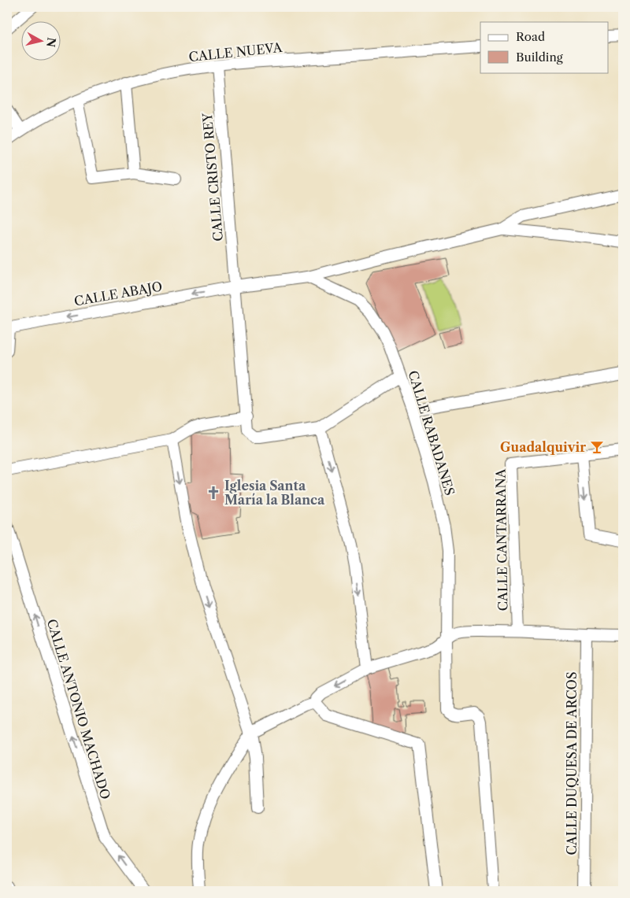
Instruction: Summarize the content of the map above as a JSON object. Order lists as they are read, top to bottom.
{
  "streets": {
    "street": [
      "CALLE NUEVA",
      "CALLE CRISTO REY",
      "CALLE ABAJO",
      "CALLE RABADANES",
      "CALLE CANTARRANA",
      "CALLE ANTONIO MACHADO",
      "CALLE DUQUESA DE ARCOS"
    ]
  },
  "crossings": [
    ["CALLE NUEVA", "CALLE CRISTO REY"],
    ["CALLE CRISTO REY", "CALLE ABAJO"],
    ["CALLE ABAJO", "CALLE RABADANES"]
  ],
  "one_way": ["CALLE ABAJO", "CALLE ANTONIO MACHADO"],
  "places": {
    "bar": ["Guadalquivir"],
    "church": ["Iglesia Santa María la Blanca"]
  },
  "legend": ["Road", "Building"],
  "north": "right"
}
